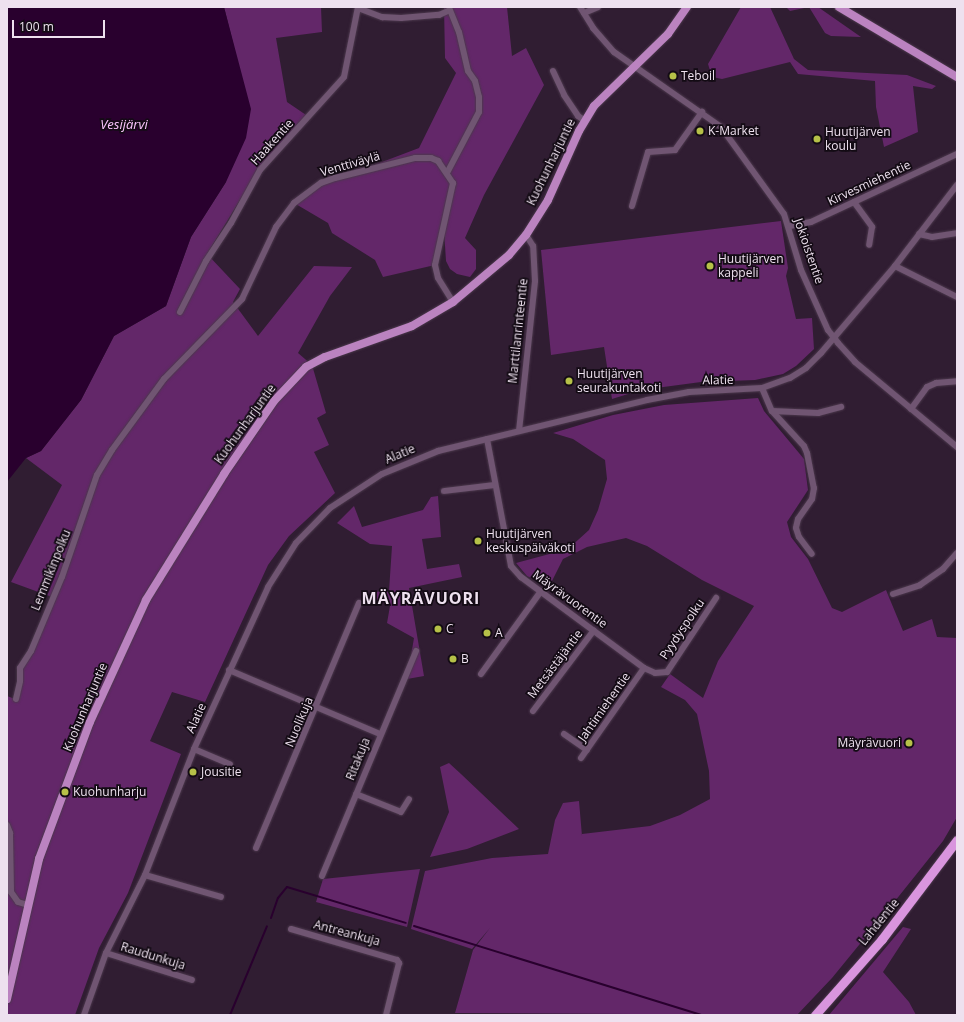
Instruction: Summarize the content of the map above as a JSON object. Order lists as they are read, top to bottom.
{
  "streets": {
    "highway": ["Lahdentie"],
    "main road": ["Kuohunharjuntie"],
    "street": [
      "Haakentie",
      "Venttiväylä",
      "Kirvesmiehentie",
      "Jokioistentie",
      "Marttilanrinteentie",
      "Alatie",
      "Lemmikinpolku",
      "Mäyrävuorentie",
      "Pyydyspolku",
      "Metsästäjäntie",
      "Jahtimiehentie",
      "Nuolikuja",
      "Ritakuja",
      "Antreankuja",
      "Raudunkuja"
    ]
  },
  "crossings": [
    ["Kuohunharjuntie", "Jokioistentie"],
    ["Kuohunharjuntie", "Marttilanrinteentie"],
    ["Venttiväylä", "Lemmikinpolku"],
    ["Kirvesmiehentie", "Jokioistentie"],
    ["Jokioistentie", "Alatie"],
    ["Marttilanrinteentie", "Alatie"],
    ["Alatie", "Mäyrävuorentie"],
    ["Alatie", "Raudunkuja"],
    ["Mäyrävuorentie", "Pyydyspolku"],
    ["Mäyrävuorentie", "Metsästäjäntie"],
    ["Mäyrävuorentie", "Jahtimiehentie"]
  ],
  "districts": ["MÄYRÄVUORI"],
  "water": ["Vesijärvi"],
  "places": [
    "Teboil",
    "K-Market",
    "Huutijärven koulu",
    "Huutijärven kappeli",
    "Huutijärven seurakuntakoti",
    "Huutijärven keskuspäiväkoti",
    "C",
    "A",
    "B",
    "Mäyrävuori",
    "Jousitie",
    "Kuohunharju"
  ],
  "scale_bar": "100 m"
}
